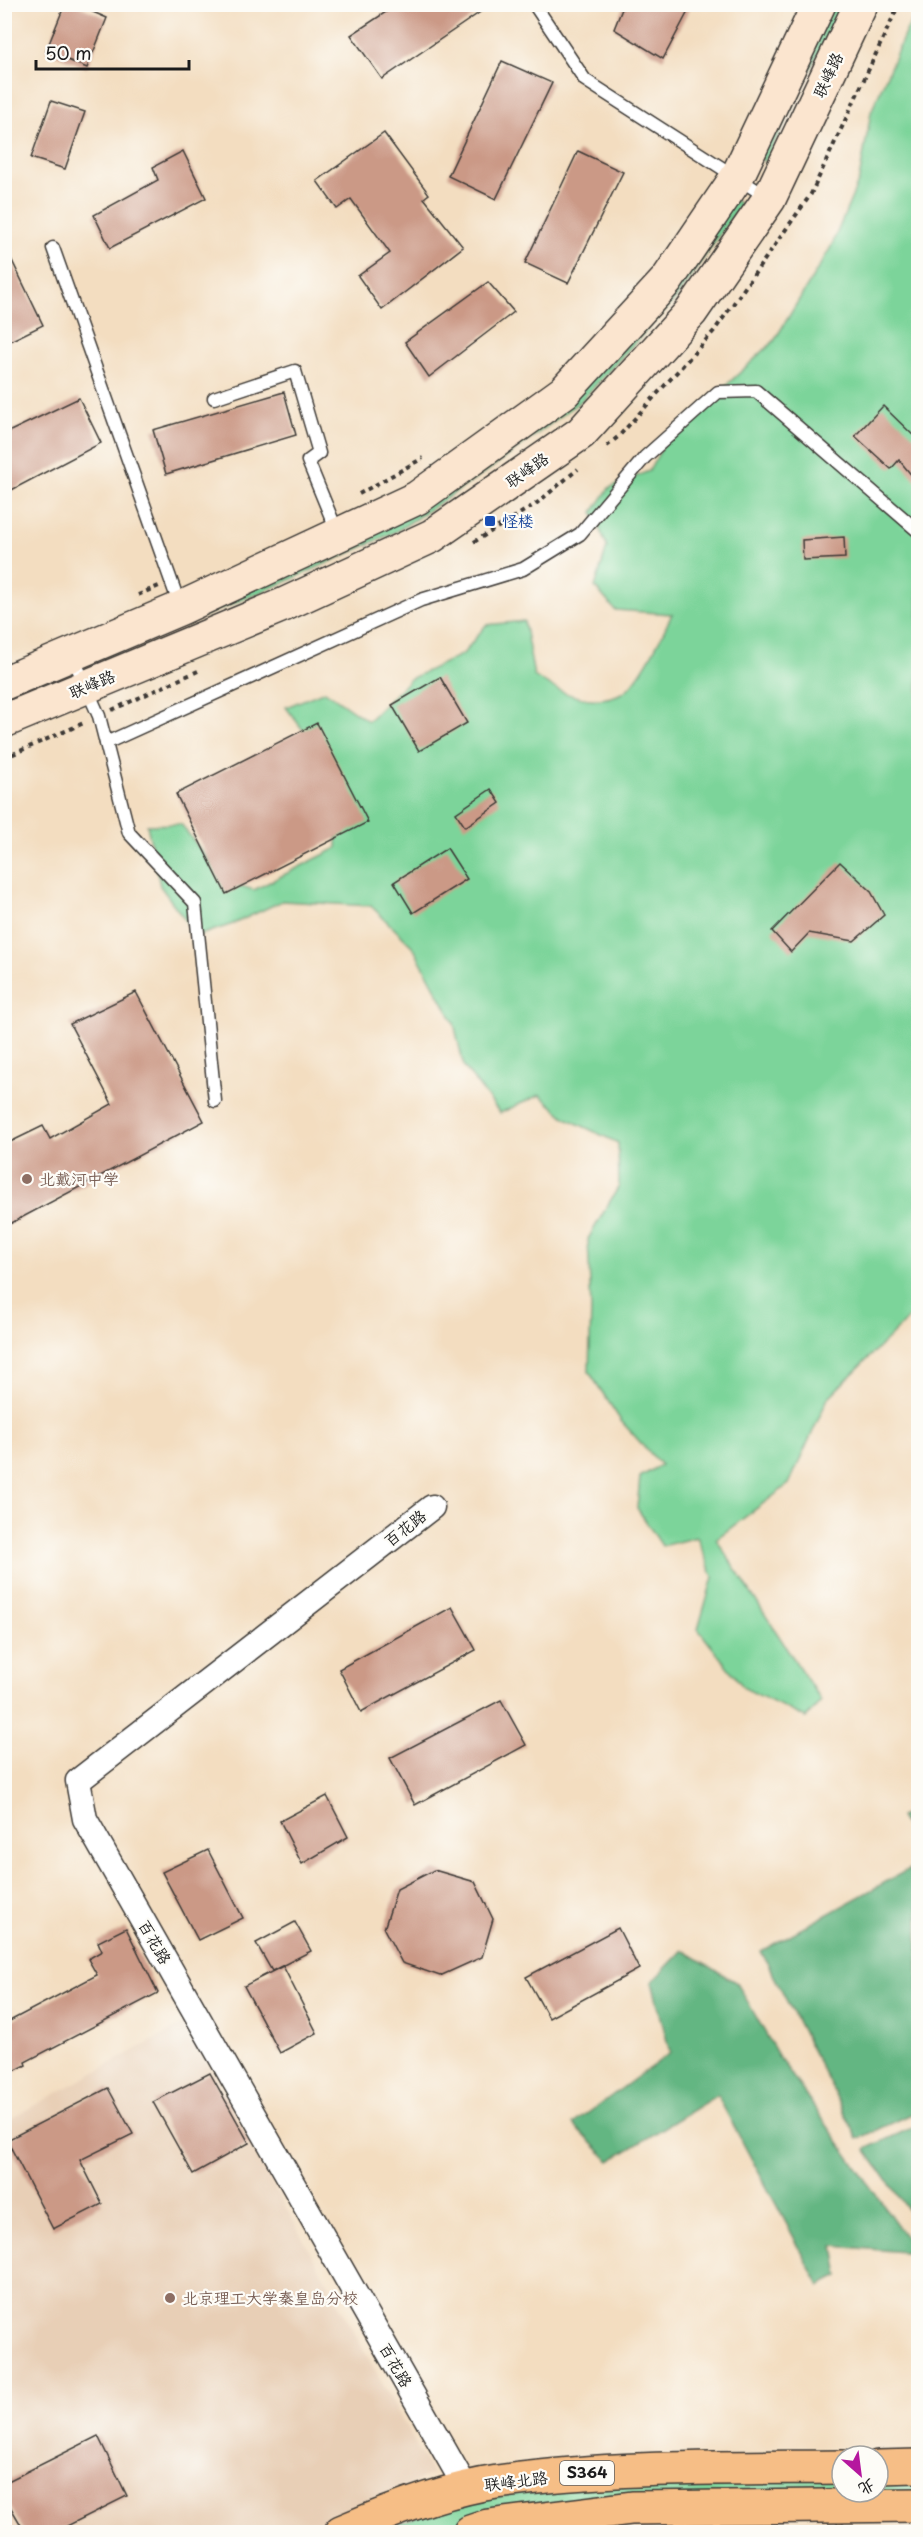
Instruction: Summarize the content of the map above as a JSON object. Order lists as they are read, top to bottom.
{
  "streets": {
    "main road": ["联峰路", "S364", "联峰北路"],
    "street": ["百花路"]
  },
  "crossings": [
    ["百花路", "联峰北路"]
  ],
  "places": {
    "transit": ["怪楼"],
    "other": ["北戴河中学", "北京理工大学秦皇岛分校"]
  },
  "scale_bar": "50 m",
  "north": "bottom right"
}
